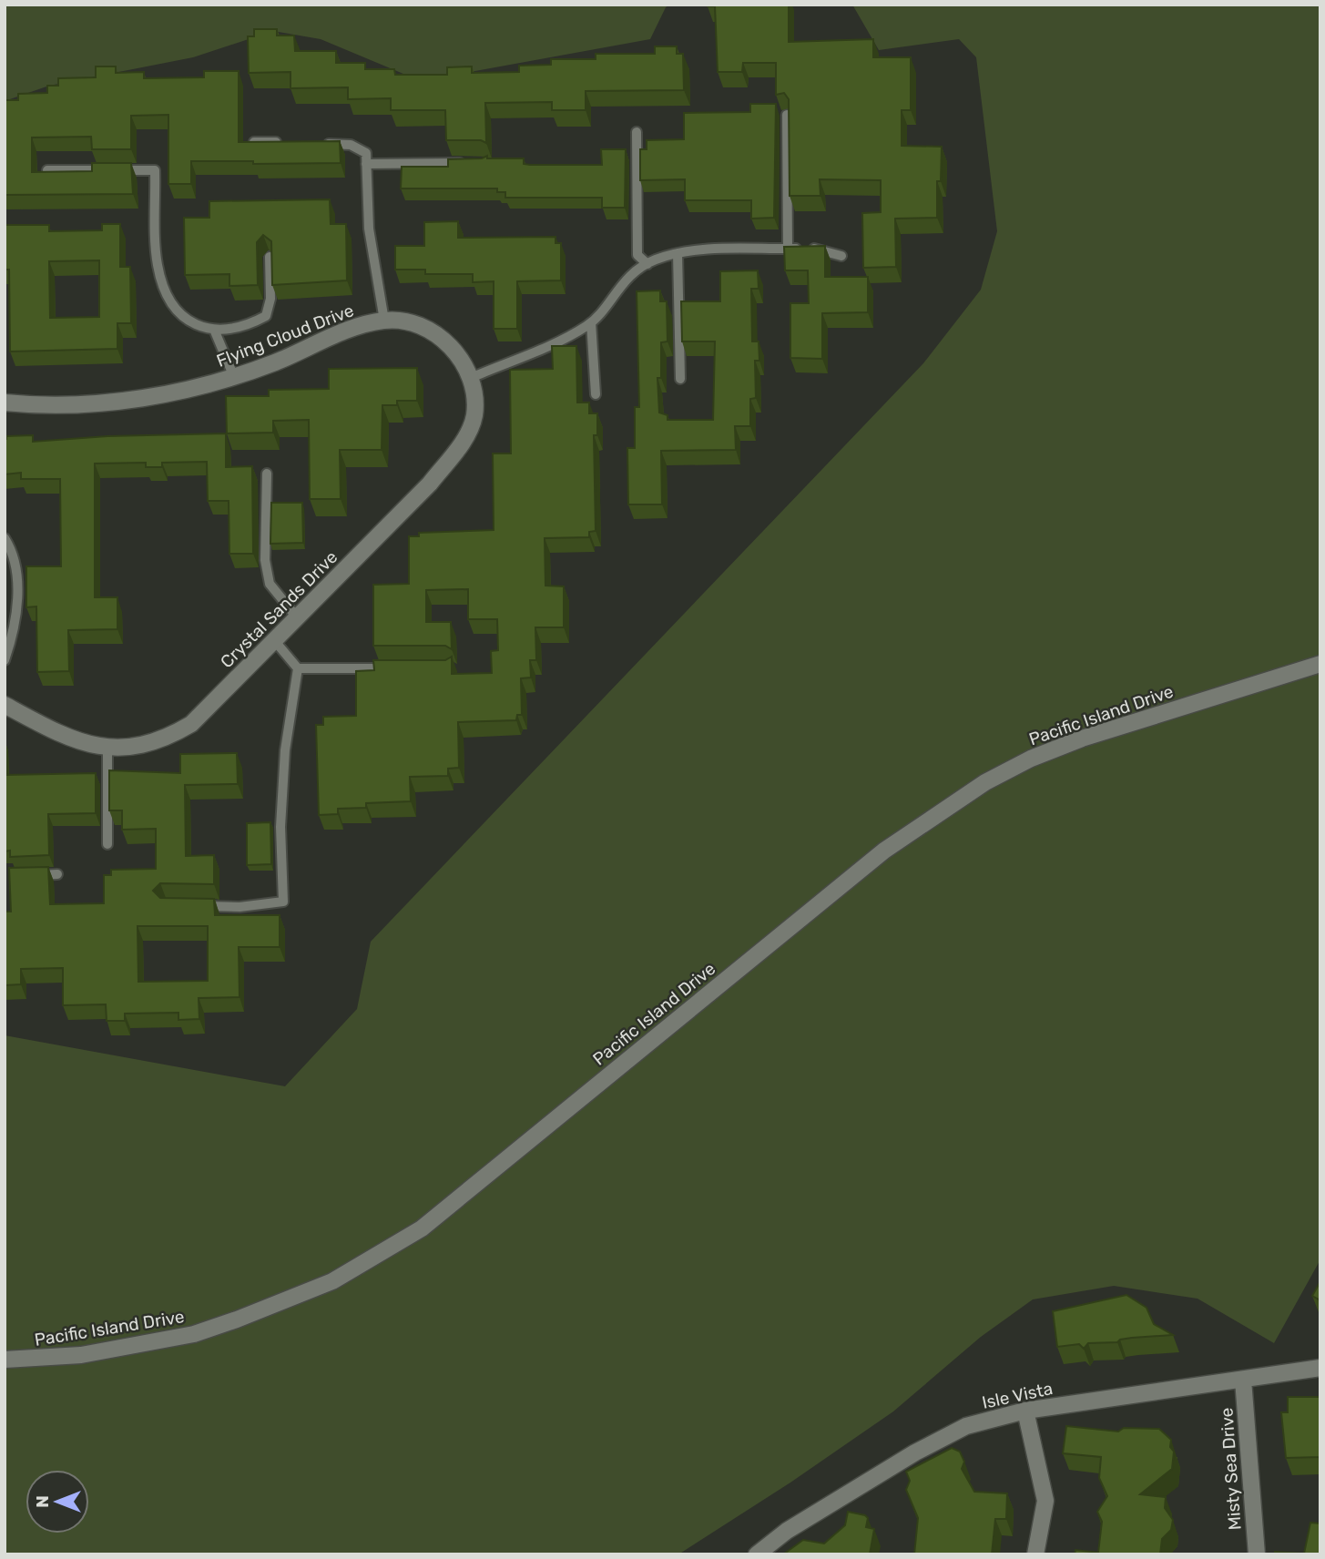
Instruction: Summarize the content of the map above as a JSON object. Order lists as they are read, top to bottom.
{
  "streets": {
    "street": [
      "Flying Cloud Drive",
      "Crystal Sands Drive",
      "Pacific Island Drive",
      "Isle Vista",
      "Misty Sea Drive"
    ]
  },
  "crossings": [
    ["Flying Cloud Drive", "Crystal Sands Drive"],
    ["Isle Vista", "Misty Sea Drive"]
  ],
  "north": "left"
}
